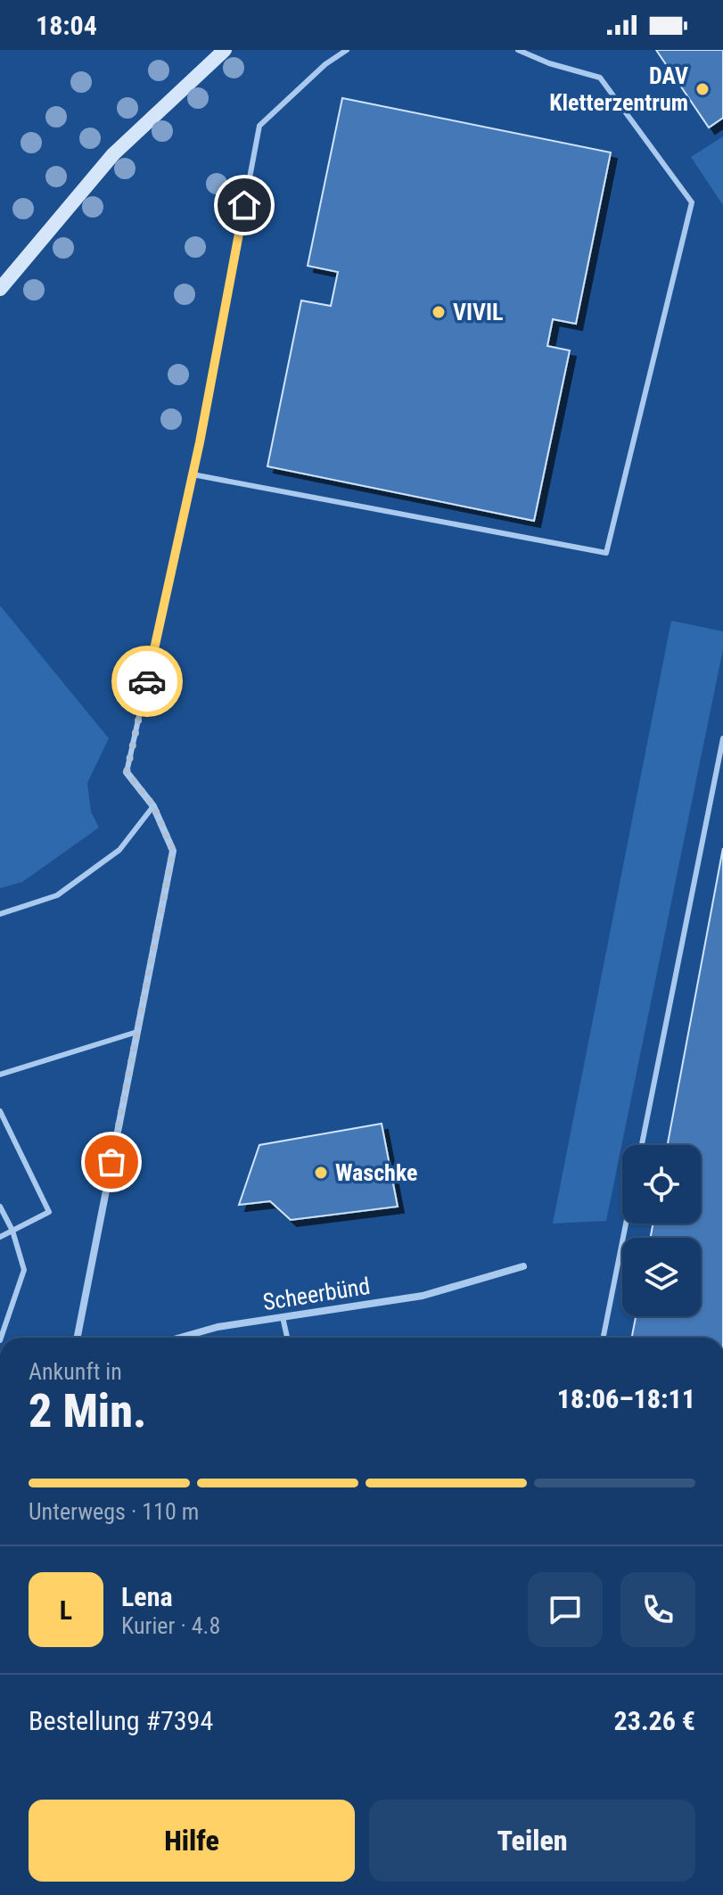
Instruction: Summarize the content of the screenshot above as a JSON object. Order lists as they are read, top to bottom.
{
  "streets": {
    "street": ["Scheerbünd"]
  },
  "places": ["DAV Kletterzentrum", "VIVIL", "Waschke"],
  "page": {
    "status": "18:04",
    "heading": ["2 Min.", "Ankunft in", "18:06–18:11"],
    "panel": [
      "Lena",
      "Kurier · 4.8",
      "Bestellung #7394",
      "23.26 €"
    ],
    "bar": "Unterwegs · 110 m",
    "round": "L",
    "buttons": ["Hilfe", "Teilen"]
  }
}
